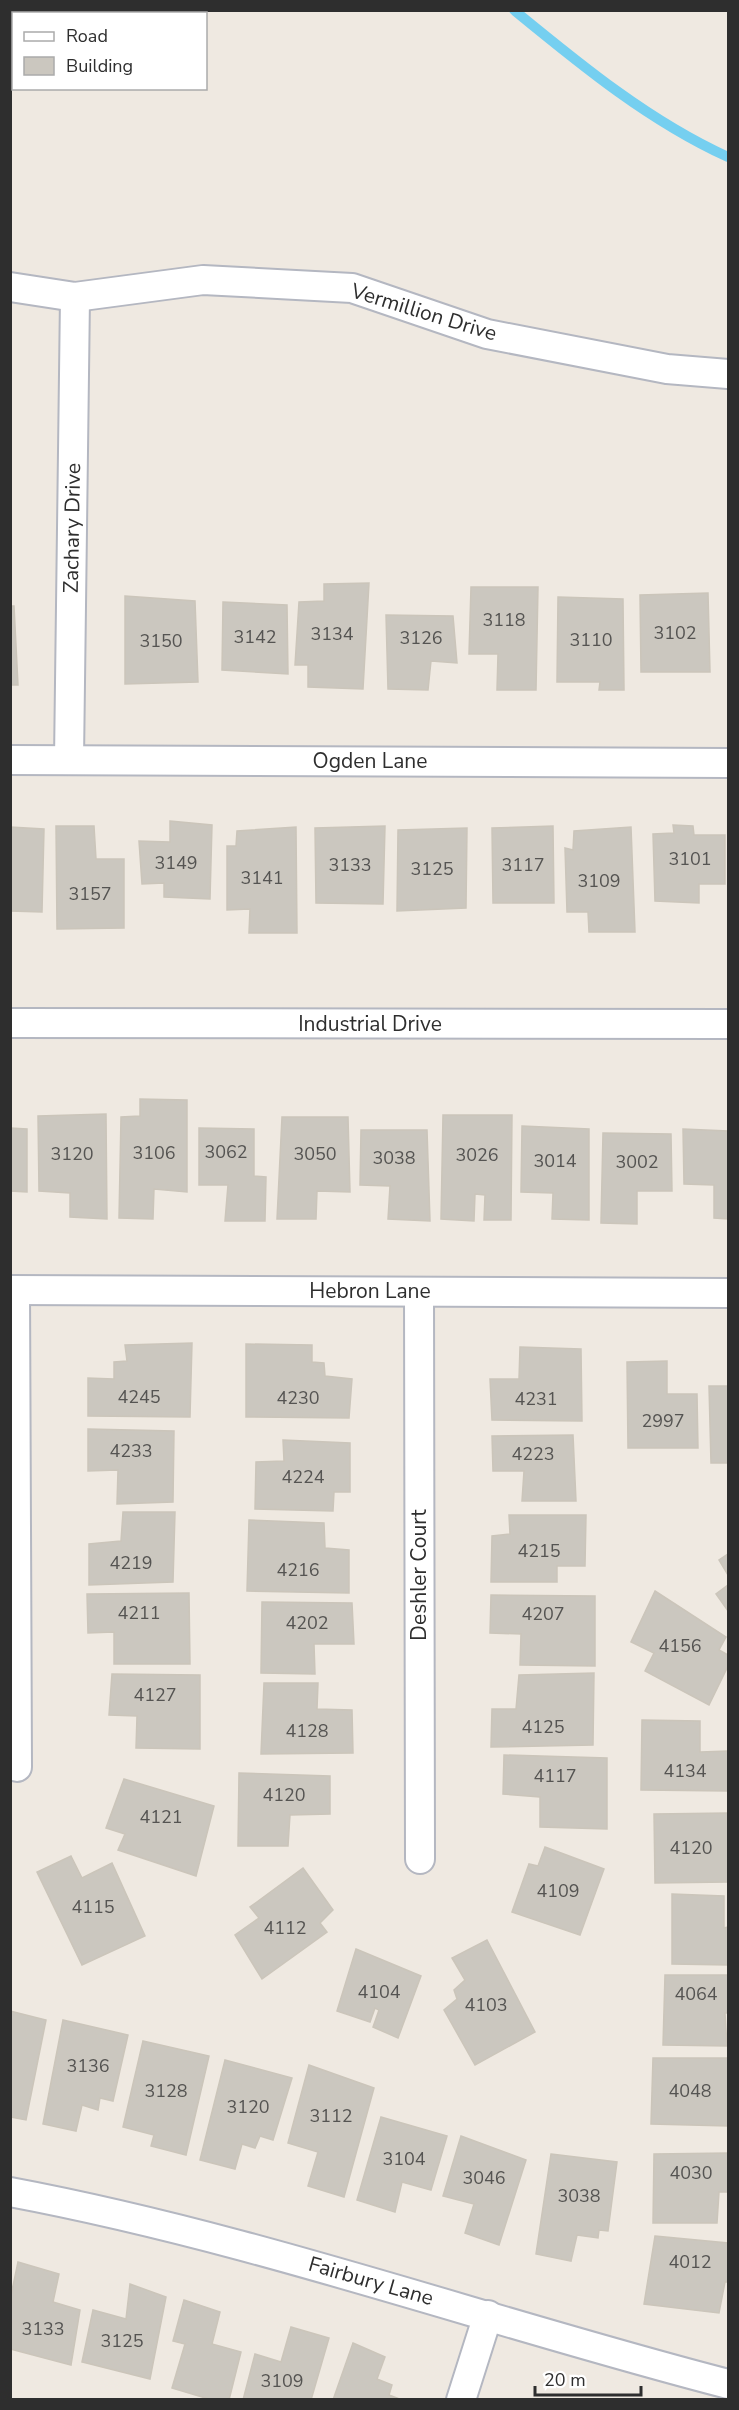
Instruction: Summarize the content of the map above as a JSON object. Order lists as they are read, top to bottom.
{
  "streets": {
    "street": [
      "Vermillion Drive",
      "Zachary Drive",
      "Ogden Lane",
      "Industrial Drive",
      "Hebron Lane",
      "Deshler Court",
      "Fairbury Lane"
    ]
  },
  "crossings": [
    ["Vermillion Drive", "Zachary Drive"],
    ["Zachary Drive", "Ogden Lane"],
    ["Hebron Lane", "Deshler Court"]
  ],
  "house_numbers": [
    "3118",
    "3102",
    "3134",
    "3142",
    "3126",
    "3110",
    "3150",
    "3101",
    "3149",
    "3133",
    "3117",
    "3125",
    "3141",
    "3109",
    "3157",
    "3062",
    "3106",
    "3120",
    "3050",
    "3026",
    "3038",
    "3014",
    "3002",
    "4245",
    "4230",
    "4231",
    "2997",
    "4233",
    "4223",
    "4224",
    "4215",
    "4219",
    "4216",
    "4211",
    "4207",
    "4202",
    "4156",
    "4127",
    "4125",
    "4128",
    "4134",
    "4117",
    "4120",
    "4121",
    "4120",
    "4109",
    "4115",
    "4112",
    "4104",
    "4064",
    "4103",
    "3136",
    "3128",
    "4048",
    "3120",
    "3112",
    "3104",
    "4030",
    "3046",
    "3038",
    "4012",
    "3133",
    "3125",
    "3109"
  ],
  "legend": ["Road", "Building"],
  "scale_bar": "20 m"
}
